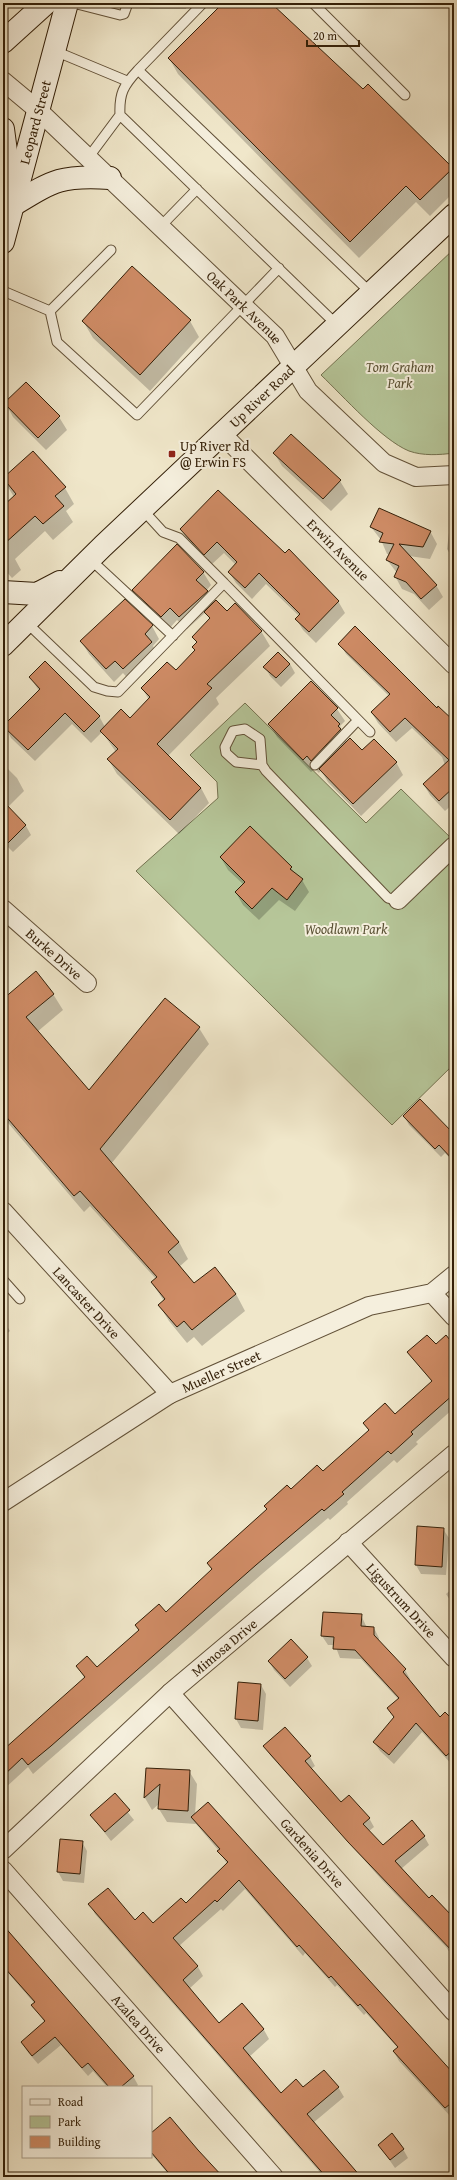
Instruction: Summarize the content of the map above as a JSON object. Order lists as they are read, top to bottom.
{
  "streets": {
    "street": [
      "Leopard Street",
      "Oak Park Avenue",
      "Up River Road",
      "Erwin Avenue",
      "Burke Drive",
      "Lancaster Drive",
      "Mueller Street",
      "Ligustrum Drive",
      "Mimosa Drive",
      "Gardenia Drive",
      "Azalea Drive"
    ]
  },
  "crossings": [
    ["Leopard Street", "Oak Park Avenue"],
    ["Oak Park Avenue", "Up River Road"],
    ["Up River Road", "Erwin Avenue"],
    ["Lancaster Drive", "Mueller Street"],
    ["Ligustrum Drive", "Mimosa Drive"],
    ["Mimosa Drive", "Gardenia Drive"]
  ],
  "parks": ["Tom Graham Park", "Woodlawn Park"],
  "places": {
    "transit": ["Up River Rd @ Erwin FS"]
  },
  "legend": ["Road", "Park", "Building"],
  "scale_bar": "20 m"
}
